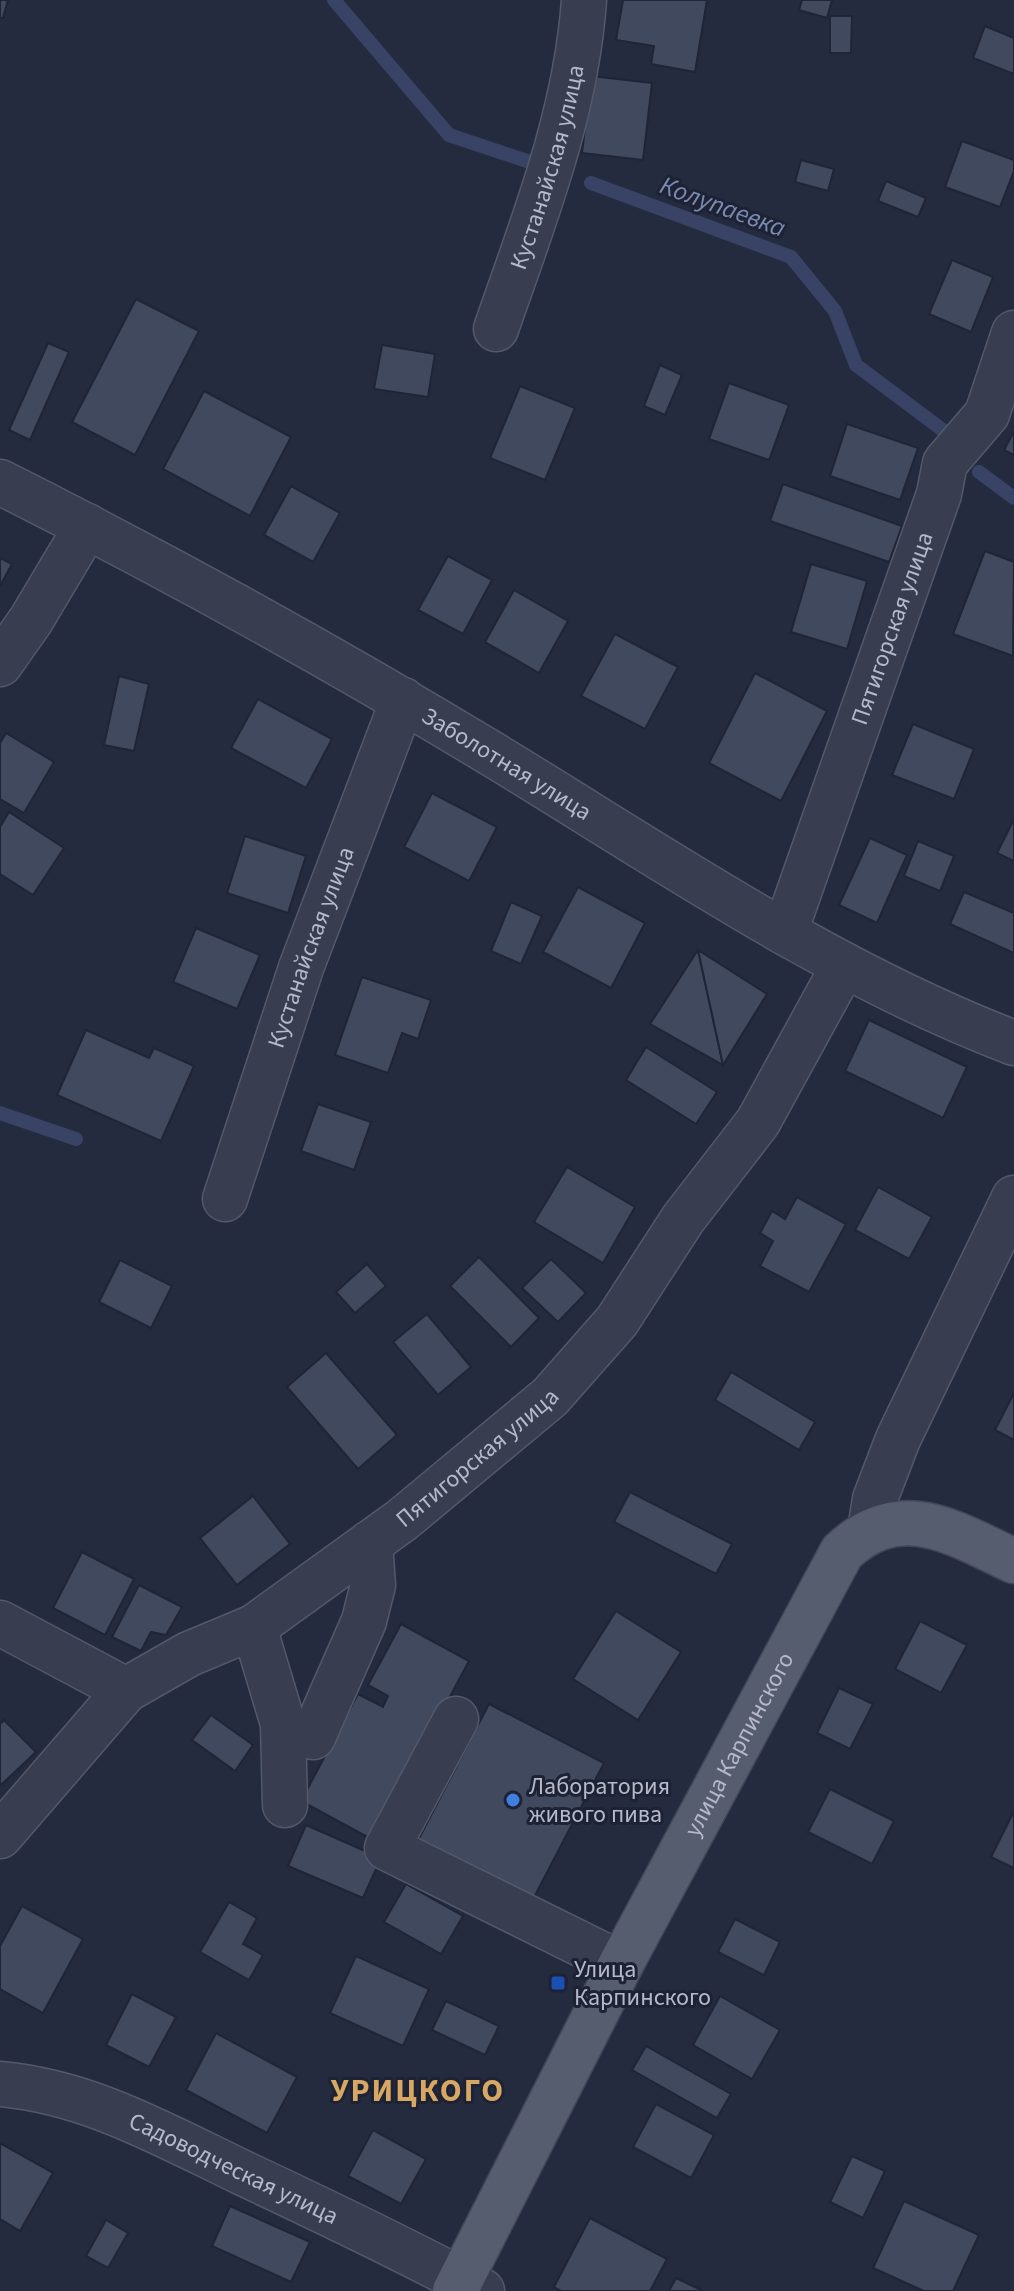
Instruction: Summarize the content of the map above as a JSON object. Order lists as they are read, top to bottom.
{
  "streets": {
    "main road": ["улица Карпинского"],
    "street": [
      "Кустанайская улица",
      "Пятигорская улица",
      "Заболотная улица",
      "Садоводческая улица"
    ]
  },
  "crossings": [
    ["Кустанайская улица", "Заболотная улица"],
    ["Пятигорская улица", "Заболотная улица"],
    ["улица Карпинского", "Садоводческая улица"]
  ],
  "districts": ["УРИЦКОГО"],
  "water": ["Колупаевка"],
  "places": {
    "other": ["Лаборатория живого пива"],
    "transit": ["Улица Карпинского"]
  }
}
